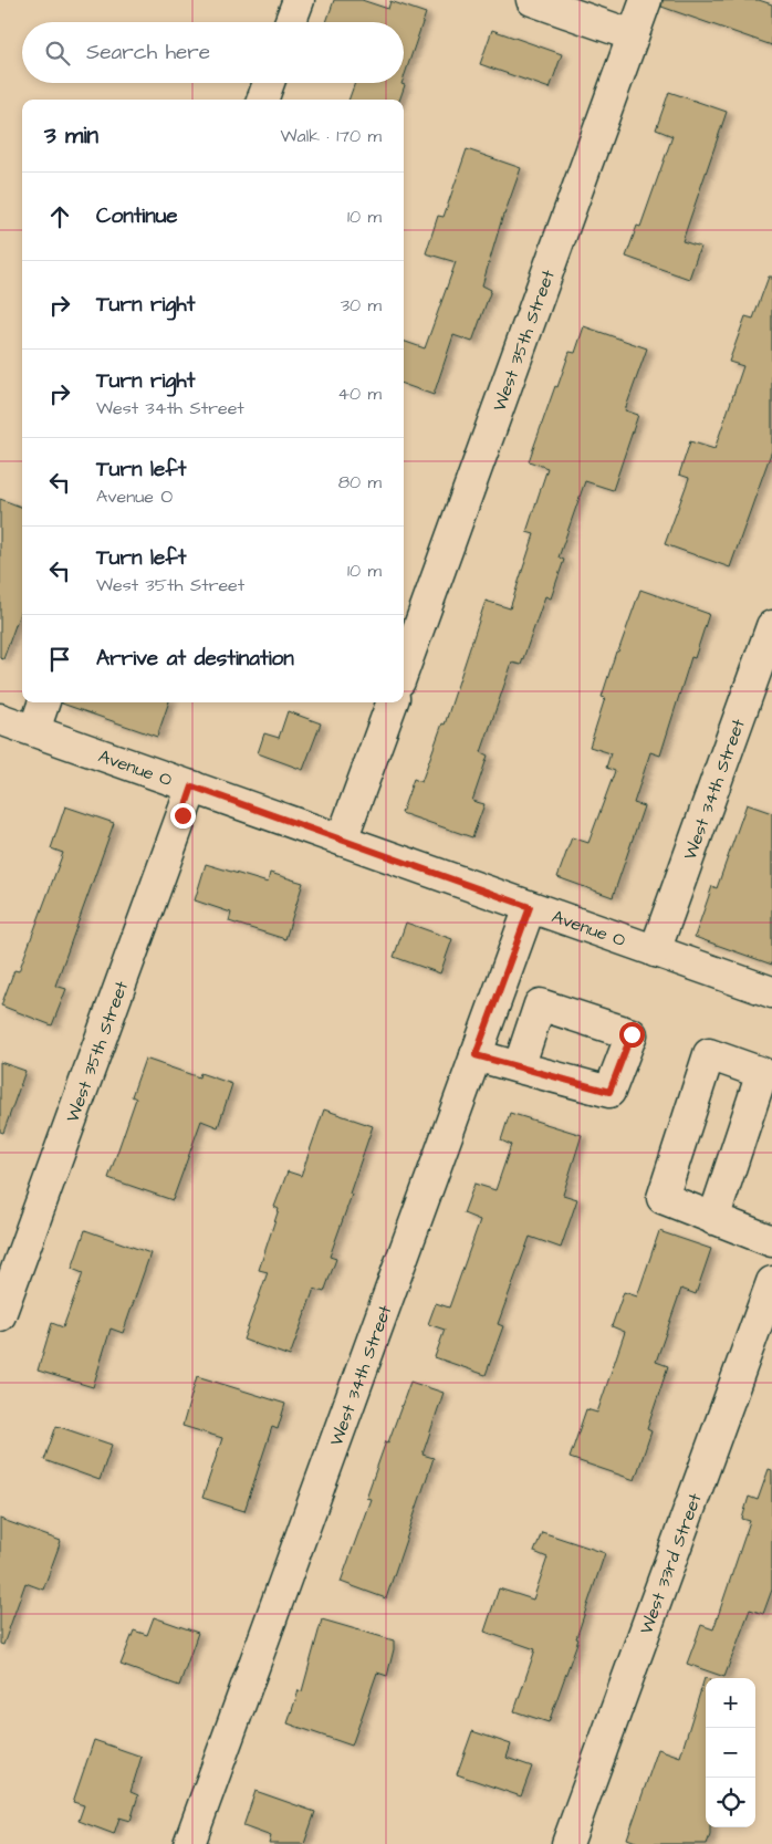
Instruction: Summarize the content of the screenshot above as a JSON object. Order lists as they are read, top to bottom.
{
  "streets": {
    "street": [
      "West 35th Street",
      "Avenue O",
      "West 34th Street",
      "West 33rd Street"
    ]
  },
  "crossings": [
    ["West 35th Street", "Avenue O"],
    ["Avenue O", "West 34th Street"]
  ],
  "page": {
    "search": "Search here",
    "heading": ["3 min", "Walk · 170 m"],
    "list": [
      ["Continue", "10 m"],
      ["Turn right", "30 m"],
      ["Turn right", "West 34th Street", "40 m"],
      ["Turn left", "Avenue O", "80 m"],
      ["Turn left", "West 35th Street", "10 m"],
      "Arrive at destination"
    ],
    "map_buttons": ["+", "−"]
  }
}
